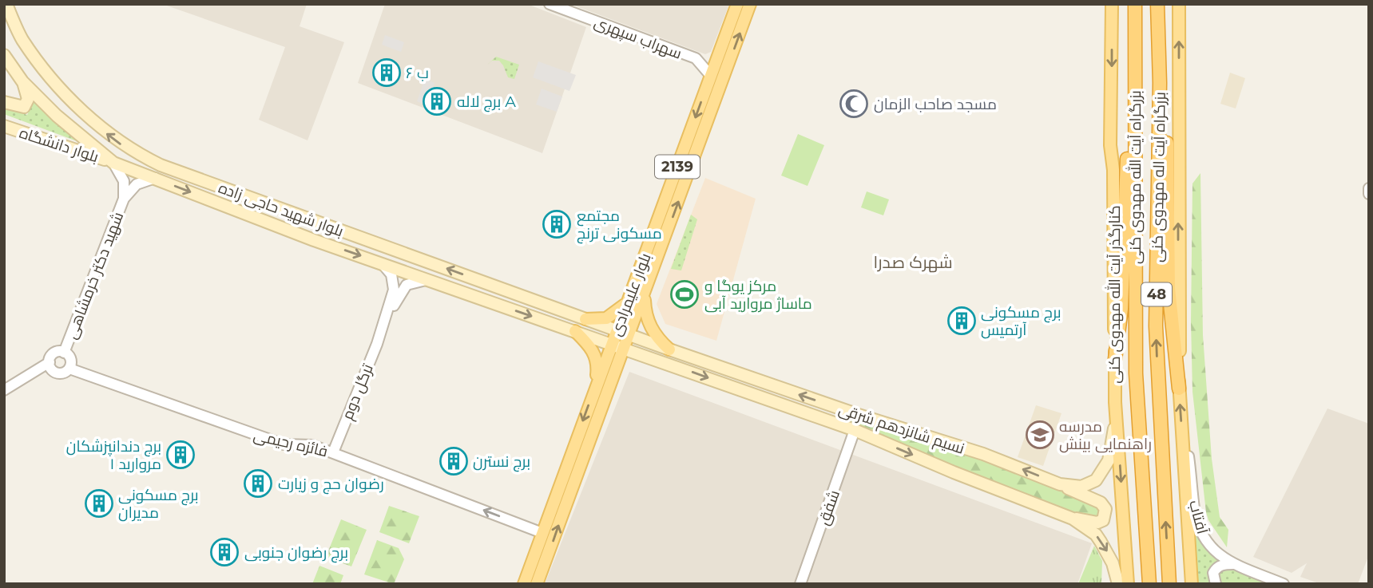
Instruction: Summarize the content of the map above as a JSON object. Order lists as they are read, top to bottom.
{
  "streets": {
    "highway": ["بزرگراه آیت الله مهدوی کنی", "بزرگراه آیت اله مهدوی کنی", "48"],
    "main road": [
      "بلوار دانشگاه",
      "2139",
      "بلوار شهید حاجی زاده",
      "بلوار علیمرادی",
      "کنارگذر آیت الله مهدوی کنی",
      "نسیم شانزدهم شرقی"
    ],
    "street": [
      "سهراب سپهری",
      "شهید دکتر خرمشاهی",
      "ترگل دوم",
      "فائزه رحیمی",
      "شفق",
      "آفتاب"
    ]
  },
  "crossings": [
    ["سهراب سپهری", "بلوار علیمرادی"],
    ["بلوار دانشگاه", "بلوار شهید حاجی زاده"],
    ["بلوار دانشگاه", "شهید دکتر خرمشاهی"],
    ["بلوار شهید حاجی زاده", "شهید دکتر خرمشاهی"],
    ["بلوار شهید حاجی زاده", "بلوار علیمرادی"],
    ["بلوار شهید حاجی زاده", "ترگل دوم"],
    ["بلوار شهید حاجی زاده", "نسیم شانزدهم شرقی"],
    ["شهید دکتر خرمشاهی", "فائزه رحیمی"],
    ["بلوار علیمرادی", "نسیم شانزدهم شرقی"],
    ["بلوار علیمرادی", "فائزه رحیمی"],
    ["کنارگذر آیت الله مهدوی کنی", "نسیم شانزدهم شرقی"],
    ["ترگل دوم", "فائزه رحیمی"],
    ["نسیم شانزدهم شرقی", "شفق"]
  ],
  "one_way": ["فائزه رحیمی"],
  "districts": ["شهرک صدرا"],
  "places": {
    "building": [
      "ب ۶",
      "برج لاله A",
      "مجتمع مسکونی ترنج",
      "برج مسکونی آرتمیس",
      "برج دندانپزشکان مروارید ۱",
      "برج نسترن",
      "رضوان حج و زیارت",
      "برج مسکونی مدیران",
      "برج رضوان جنوبی"
    ],
    "mosque": ["مسجد صاحب الزمان"],
    "sports": ["مرکز یوگا و ماساژ مروارید آبی"],
    "school or university": ["مدرسه راهنمایی بینش"]
  }
}
